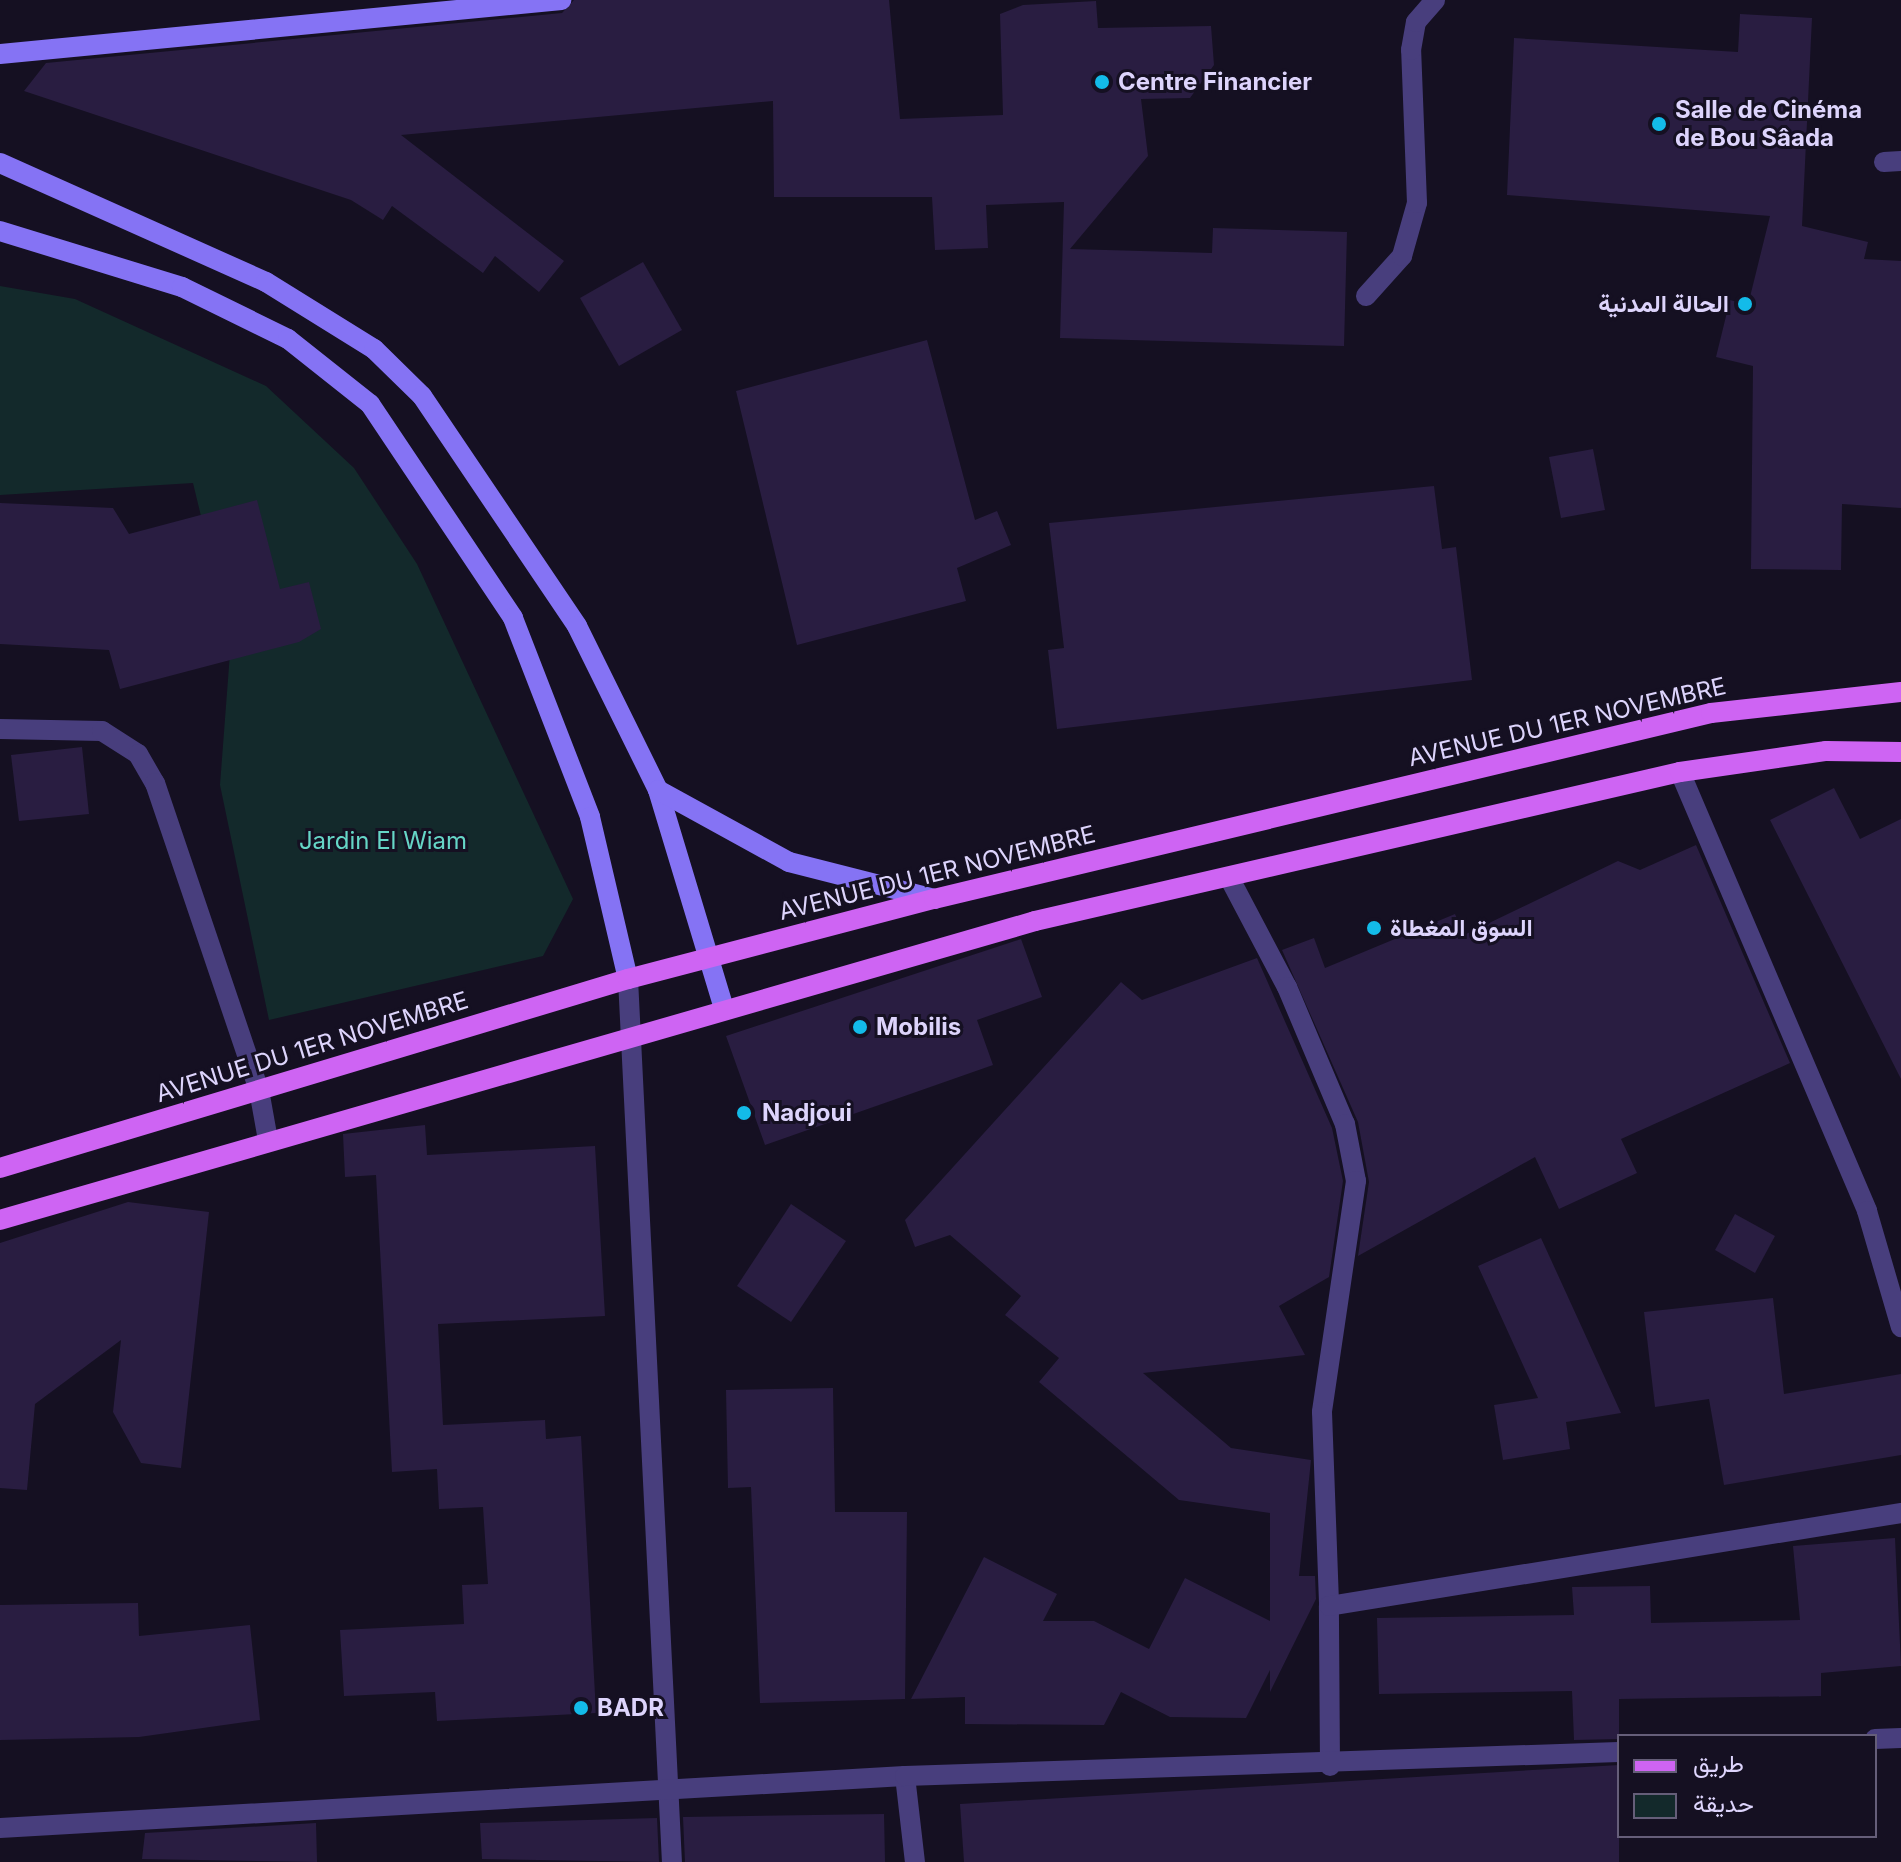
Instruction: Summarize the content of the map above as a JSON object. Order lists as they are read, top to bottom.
{
  "streets": {
    "main road": ["AVENUE DU 1ER NOVEMBRE"]
  },
  "parks": ["Jardin El Wiam"],
  "places": [
    "Centre Financier",
    "Salle de Cinéma de Bou Sâada",
    "الحالة المدنية",
    "السوق المغطاة",
    "Mobilis",
    "Nadjoui",
    "BADR"
  ],
  "legend": ["طريق", "حديقة"]
}
